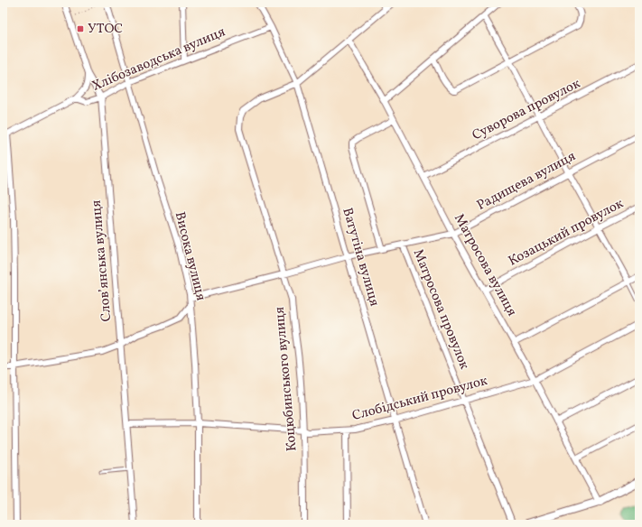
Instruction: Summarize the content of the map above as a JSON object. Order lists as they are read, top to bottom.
{
  "streets": {
    "street": [
      "Хлібозаводська вулиця",
      "Суворова провулок",
      "Радищева вулиця",
      "Козацький провулок",
      "Висока вулиця",
      "Ватутіна вулиця",
      "Слов’янська вулиця",
      "Матросова вулиця",
      "Матросова провулок",
      "Коцюбинського вулиця",
      "Слобідський провулок"
    ]
  },
  "crossings": [
    ["Хлібозаводська вулиця", "Висока вулиця"],
    ["Хлібозаводська вулиця", "Ватутіна вулиця"],
    ["Хлібозаводська вулиця", "Слов’янська вулиця"],
    ["Суворова провулок", "Матросова вулиця"],
    ["Радищева вулиця", "Висока вулиця"],
    ["Радищева вулиця", "Ватутіна вулиця"],
    ["Радищева вулиця", "Матросова вулиця"],
    ["Радищева вулиця", "Матросова провулок"],
    ["Радищева вулиця", "Коцюбинського вулиця"],
    ["Козацький провулок", "Матросова вулиця"],
    ["Висока вулиця", "Слобідський провулок"],
    ["Ватутіна вулиця", "Коцюбинського вулиця"],
    ["Ватутіна вулиця", "Слобідський провулок"],
    ["Слов’янська вулиця", "Слобідський провулок"],
    ["Матросова вулиця", "Слобідський провулок"],
    ["Матросова провулок", "Слобідський провулок"],
    ["Коцюбинського вулиця", "Слобідський провулок"]
  ],
  "places": {
    "transit": ["УТОС"]
  }
}
